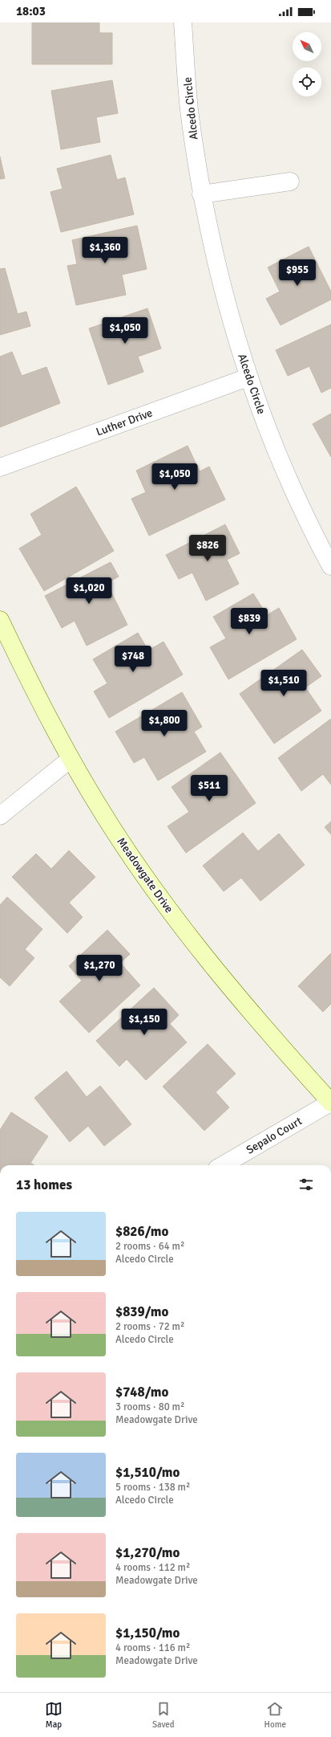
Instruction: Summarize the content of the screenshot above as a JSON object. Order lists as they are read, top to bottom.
{
  "streets": {
    "street": [
      "Alcedo Circle",
      "Luther Drive",
      "Meadowgate Drive",
      "Sepalo Court"
    ]
  },
  "crossings": [
    ["Alcedo Circle", "Luther Drive"],
    ["Meadowgate Drive", "Sepalo Court"]
  ],
  "north": "top left",
  "page": {
    "status": "18:03",
    "price": [
      "$1,360",
      "$955",
      "$1,050",
      "$1,050",
      "$826",
      "$1,020",
      "$839",
      "$748",
      "$1,510",
      "$1,800",
      "$511",
      "$1,270",
      "$1,150"
    ],
    "heading": "13 homes",
    "list": [
      {
        "name": "$826/mo",
        "note": "2 rooms · 64 m² · Alcedo Circle"
      },
      {
        "name": "$839/mo",
        "note": "2 rooms · 72 m² · Alcedo Circle"
      },
      {
        "name": "$748/mo",
        "note": "3 rooms · 80 m² · Meadowgate Drive"
      },
      {
        "name": "$1,510/mo",
        "note": "5 rooms · 138 m² · Alcedo Circle"
      },
      {
        "name": "$1,270/mo",
        "note": "4 rooms · 112 m² · Meadowgate Drive"
      },
      {
        "name": "$1,150/mo",
        "note": "4 rooms · 116 m² · Meadowgate Drive"
      }
    ],
    "tabs": ["Map", "Saved", "Home"]
  }
}
